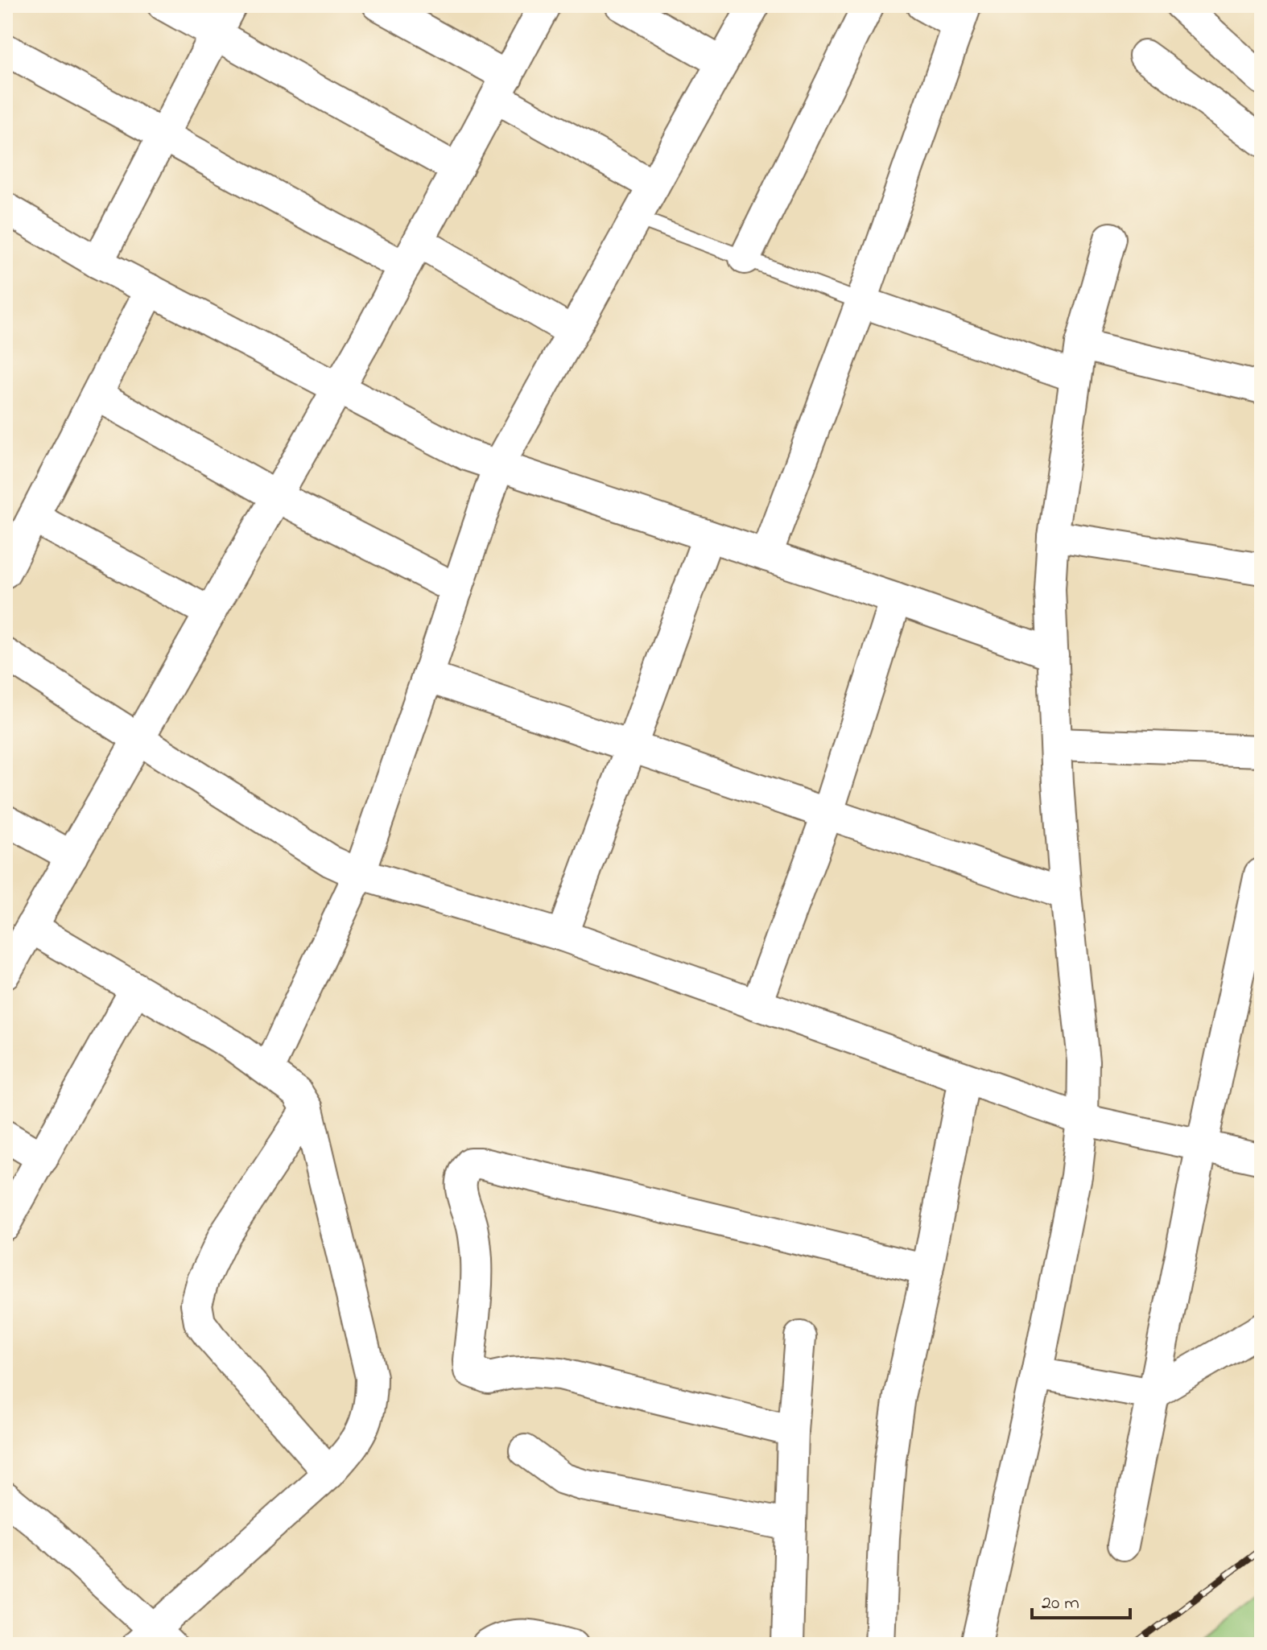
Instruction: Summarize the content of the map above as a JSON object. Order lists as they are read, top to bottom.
{
  "scale_bar": "20 m"
}
